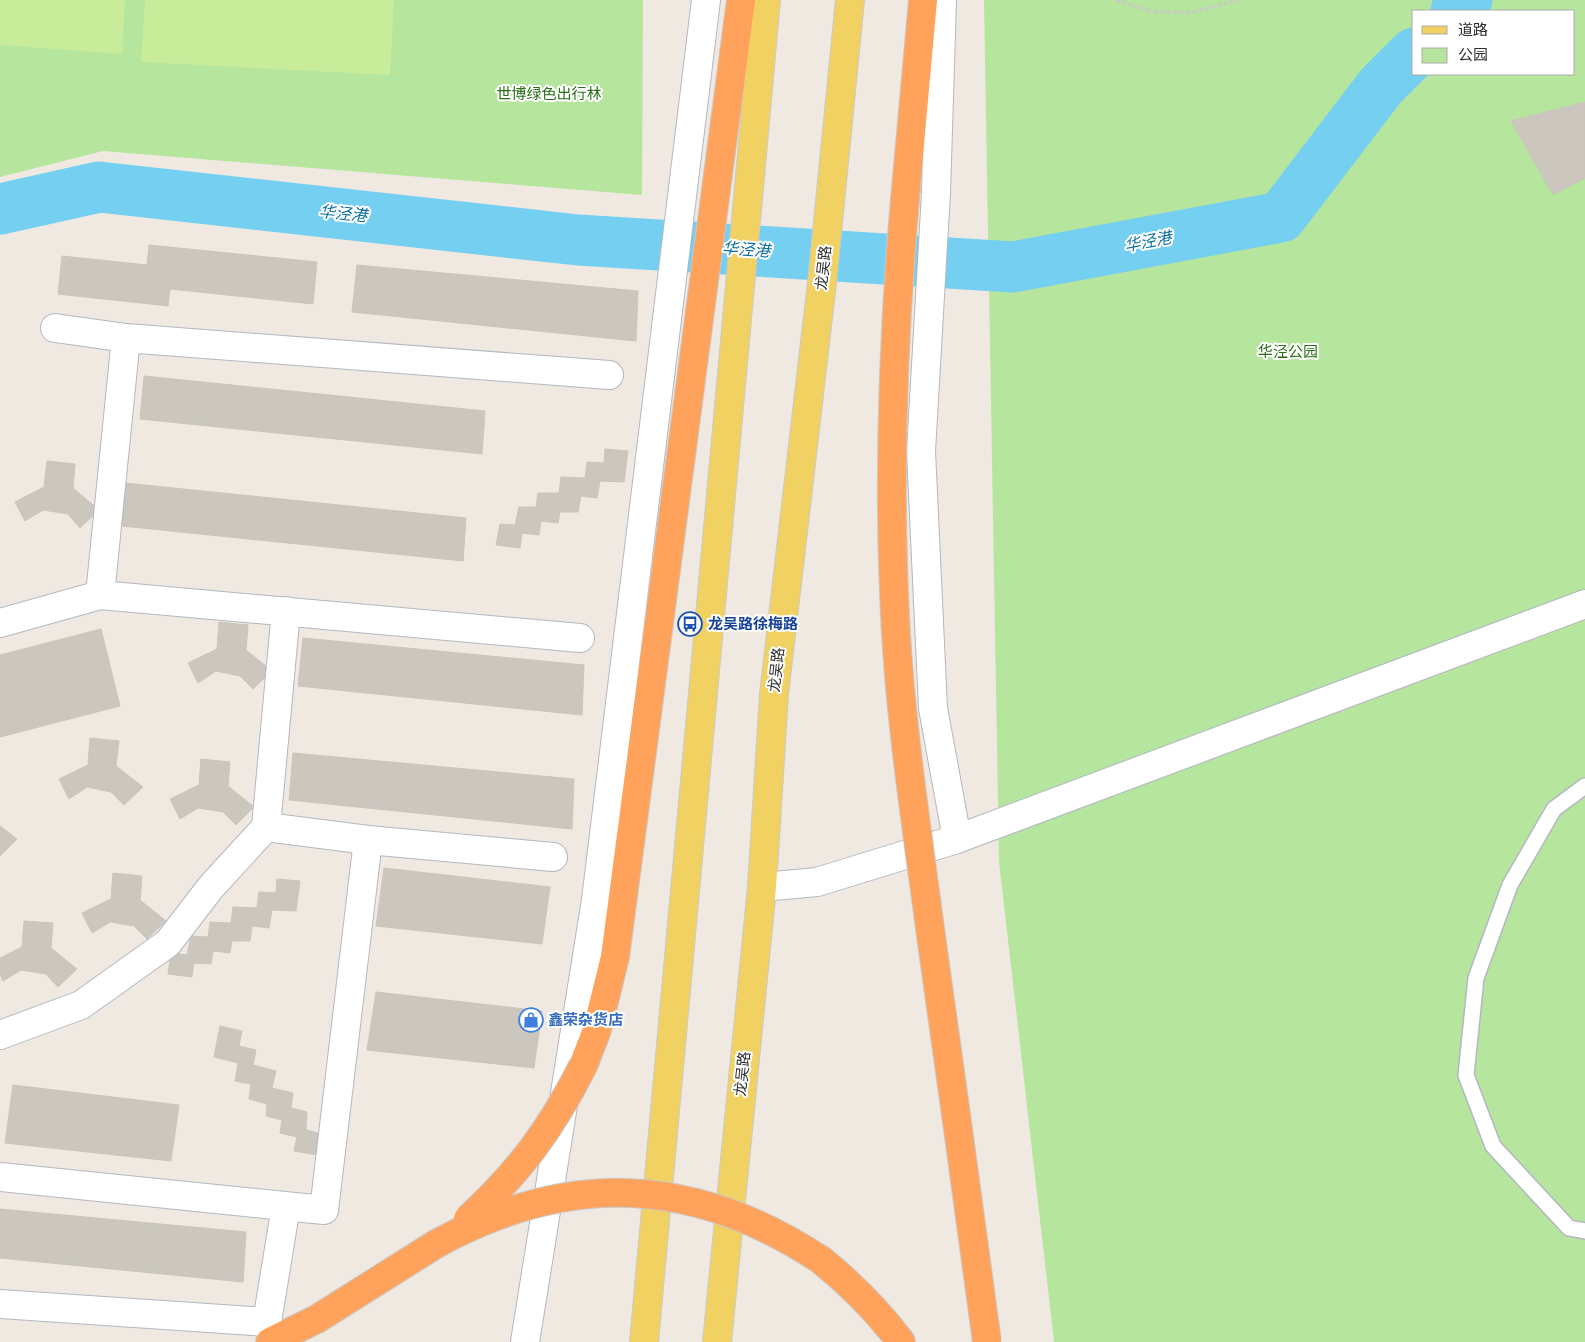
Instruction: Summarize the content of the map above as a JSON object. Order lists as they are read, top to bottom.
{
  "streets": {
    "main road": ["龙吴路"]
  },
  "water": ["华泾港"],
  "parks": ["世博绿色出行林", "华泾公园"],
  "places": {
    "bus stop": ["龙吴路徐梅路"],
    "shop": ["鑫荣杂货店"]
  },
  "legend": ["道路", "公园"]
}
